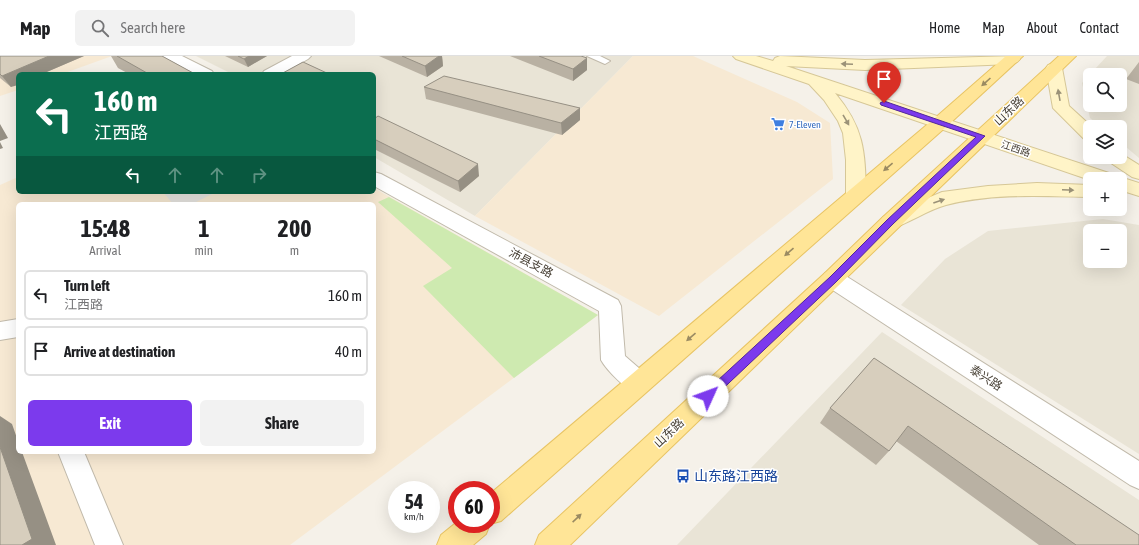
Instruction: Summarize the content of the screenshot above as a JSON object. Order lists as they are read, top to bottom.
{
  "streets": {
    "main road": ["山东路", "江西路"],
    "street": ["沛县支路", "泰兴路"]
  },
  "crossings": [
    ["山东路", "江西路"],
    ["山东路", "泰兴路"]
  ],
  "places": {
    "supermarket": ["7-Eleven"],
    "bus stop": ["山东路江西路"]
  },
  "page": {
    "header": "Map",
    "search": "Search here",
    "nav": [
      "Home",
      "Map",
      "About",
      "Contact"
    ],
    "map_buttons": ["+", "−"],
    "turn": ["160 m", "江西路"],
    "eta": [
      "15:48",
      "Arrival",
      "1",
      "min",
      "200",
      "m"
    ],
    "list": [
      {
        "name": "Turn left",
        "note": "江西路",
        "value": "160 m"
      },
      {
        "name": "Arrive at destination",
        "value": "40 m"
      }
    ],
    "buttons": ["Exit", "Share"],
    "speed": "54 km/h",
    "limit": "60"
  }
}
